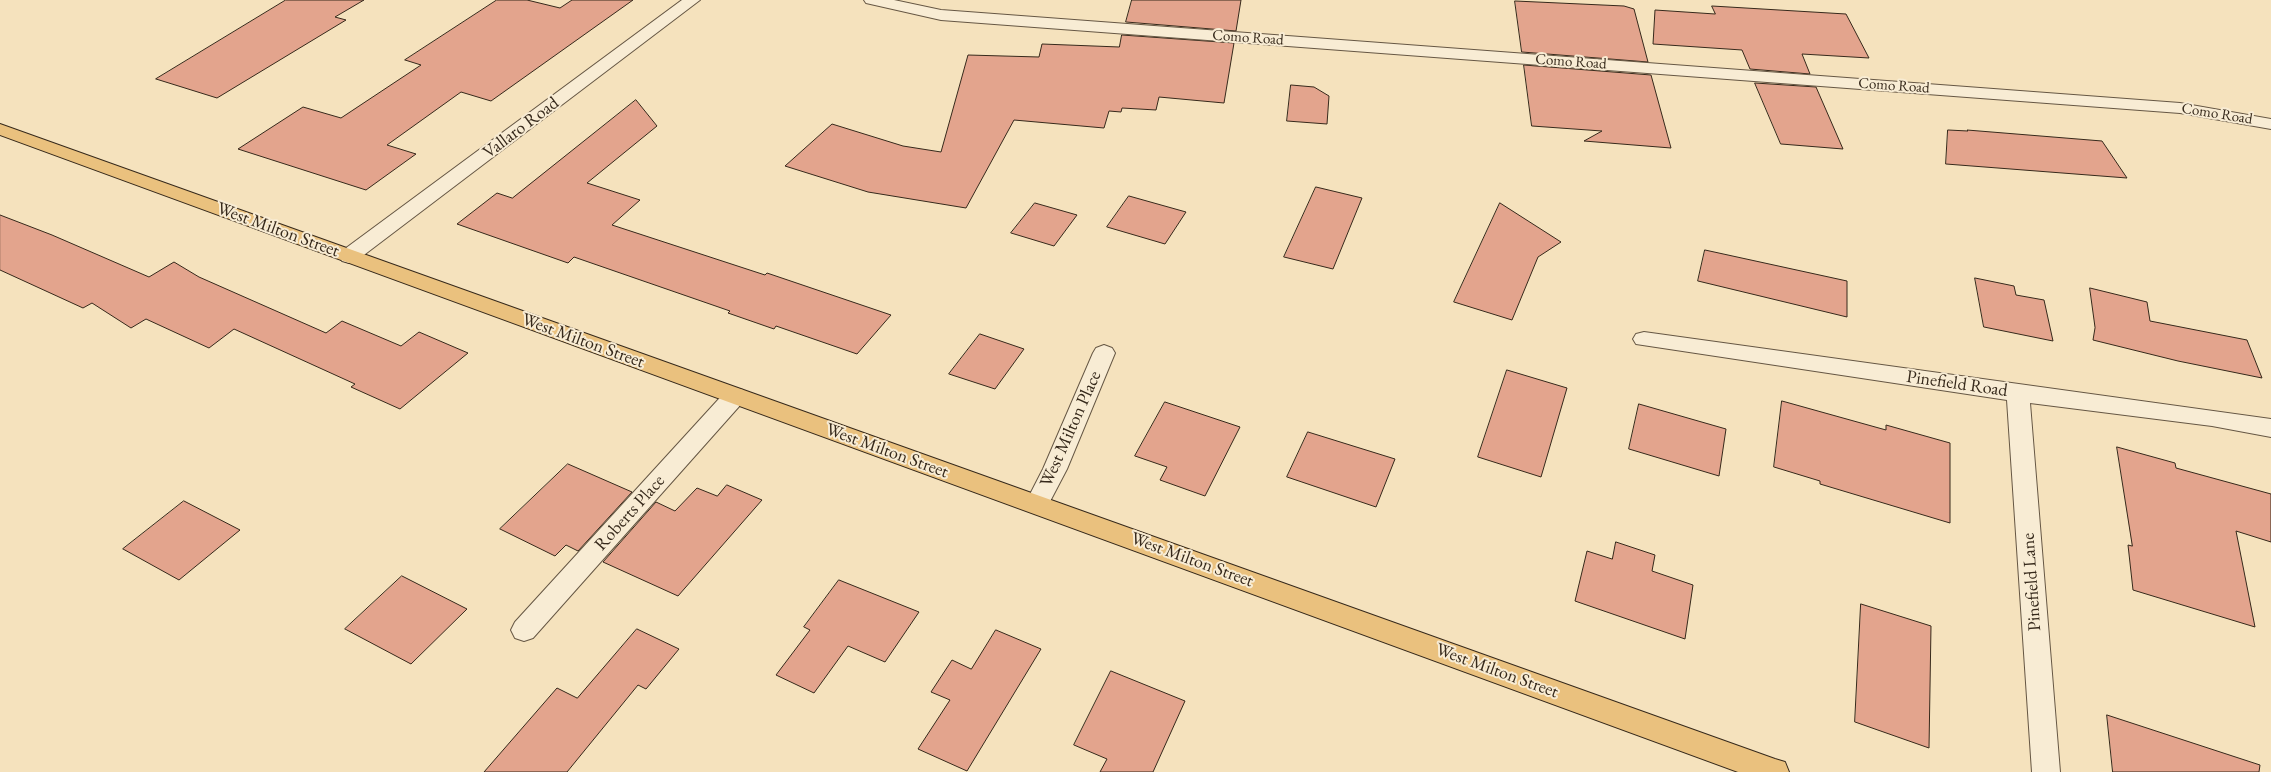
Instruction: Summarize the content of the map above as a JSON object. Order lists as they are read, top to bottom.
{
  "streets": {
    "main road": ["West Milton Street"],
    "street": [
      "Como Road",
      "Vallaro Road",
      "Pinefield Road",
      "West Milton Place",
      "Roberts Place",
      "Pinefield Lane"
    ]
  },
  "crossings": [
    ["Vallaro Road", "West Milton Street"],
    ["West Milton Street", "West Milton Place"],
    ["West Milton Street", "Roberts Place"],
    ["Pinefield Road", "Pinefield Lane"]
  ]
}
